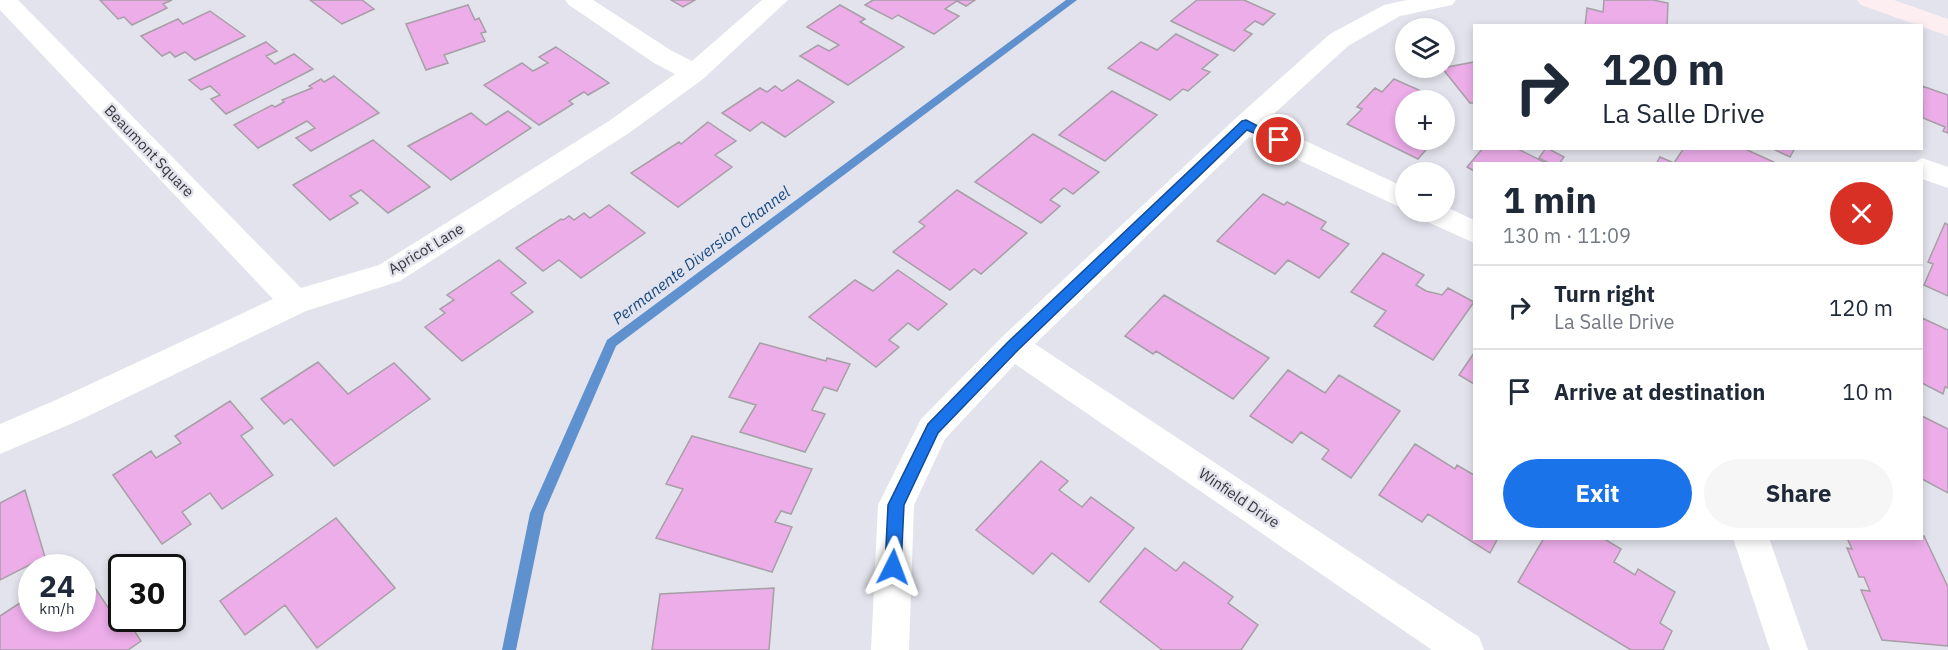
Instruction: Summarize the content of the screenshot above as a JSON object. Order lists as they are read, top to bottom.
{
  "streets": {
    "street": ["Beaumont Square", "Apricot Lane", "Winfield Drive"]
  },
  "crossings": [
    ["Beaumont Square", "Apricot Lane"]
  ],
  "water": ["Permanente Diversion Channel"],
  "page": {
    "map_buttons": ["+", "−"],
    "turn": ["120 m", "La Salle Drive"],
    "heading": ["1 min", "130 m · 11:09"],
    "list": [
      {
        "name": "Turn right",
        "note": "La Salle Drive",
        "value": "120 m"
      },
      {
        "name": "Arrive at destination",
        "value": "10 m"
      }
    ],
    "buttons": ["Exit", "Share"],
    "speed": "24 km/h",
    "limit": "30"
  }
}
